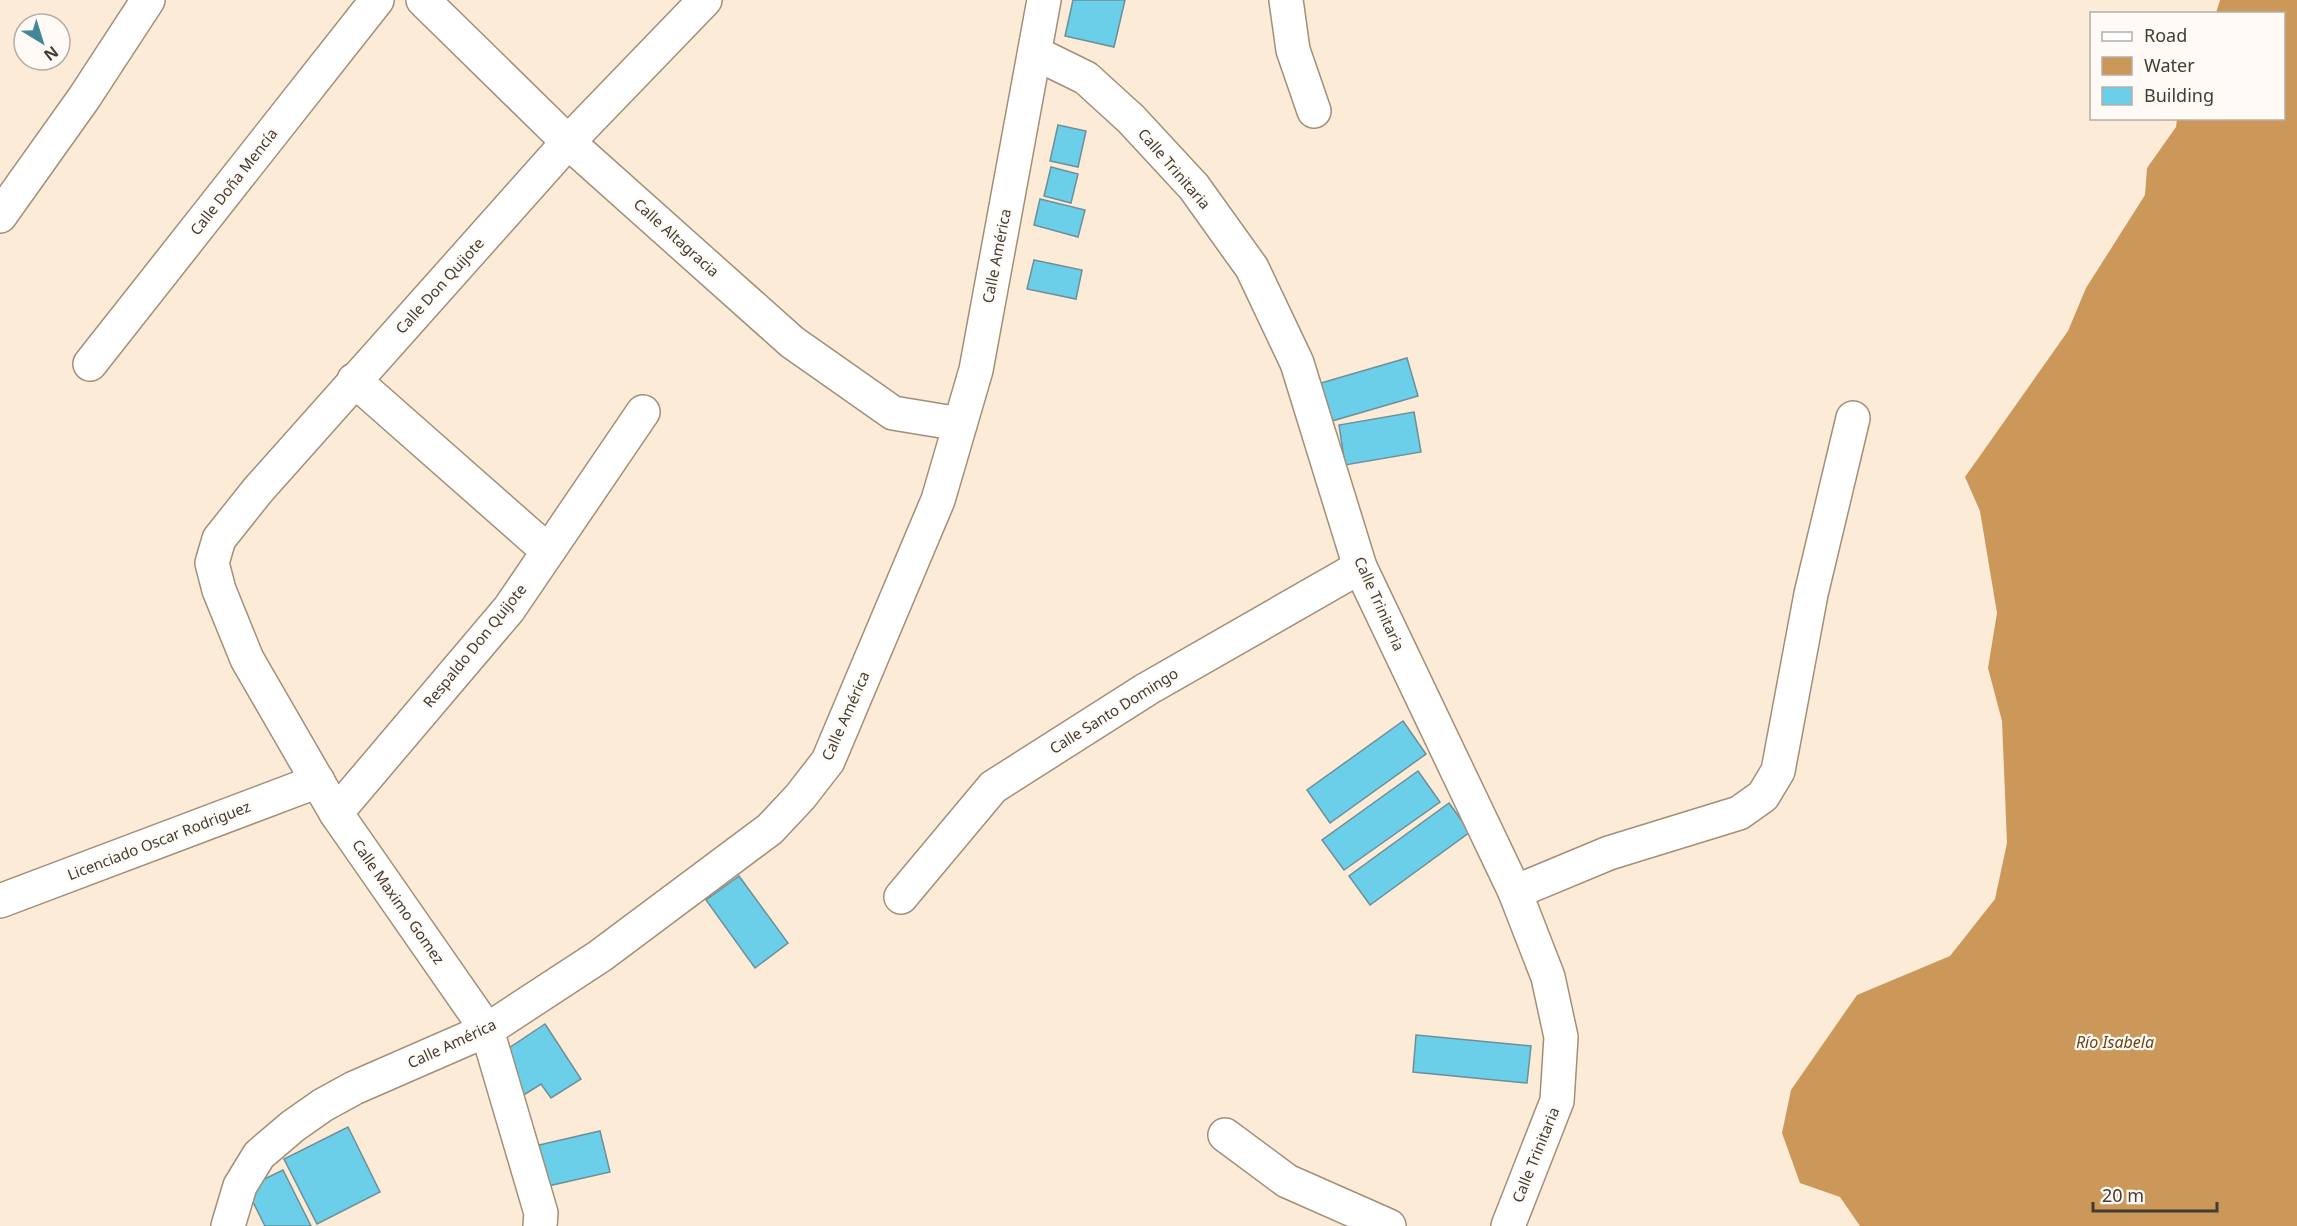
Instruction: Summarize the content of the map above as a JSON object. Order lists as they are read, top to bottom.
{
  "streets": {
    "street": [
      "Calle Trinitaria",
      "Calle Doña Mencía",
      "Calle Altagracia",
      "Calle América",
      "Calle Don Quijote",
      "Respaldo Don Quijote",
      "Calle Santo Domingo",
      "Licenciado Oscar Rodriguez",
      "Calle Maximo Gomez"
    ]
  },
  "crossings": [
    ["Calle Trinitaria", "Calle América"],
    ["Calle Trinitaria", "Calle Santo Domingo"],
    ["Calle Altagracia", "Calle América"],
    ["Calle Altagracia", "Calle Don Quijote"],
    ["Calle América", "Calle Maximo Gomez"],
    ["Calle Don Quijote", "Calle Maximo Gomez"],
    ["Respaldo Don Quijote", "Calle Maximo Gomez"],
    ["Licenciado Oscar Rodriguez", "Calle Maximo Gomez"]
  ],
  "water": ["Río Isabela"],
  "legend": ["Road", "Water", "Building"],
  "scale_bar": "20 m",
  "north": "bottom right"
}
